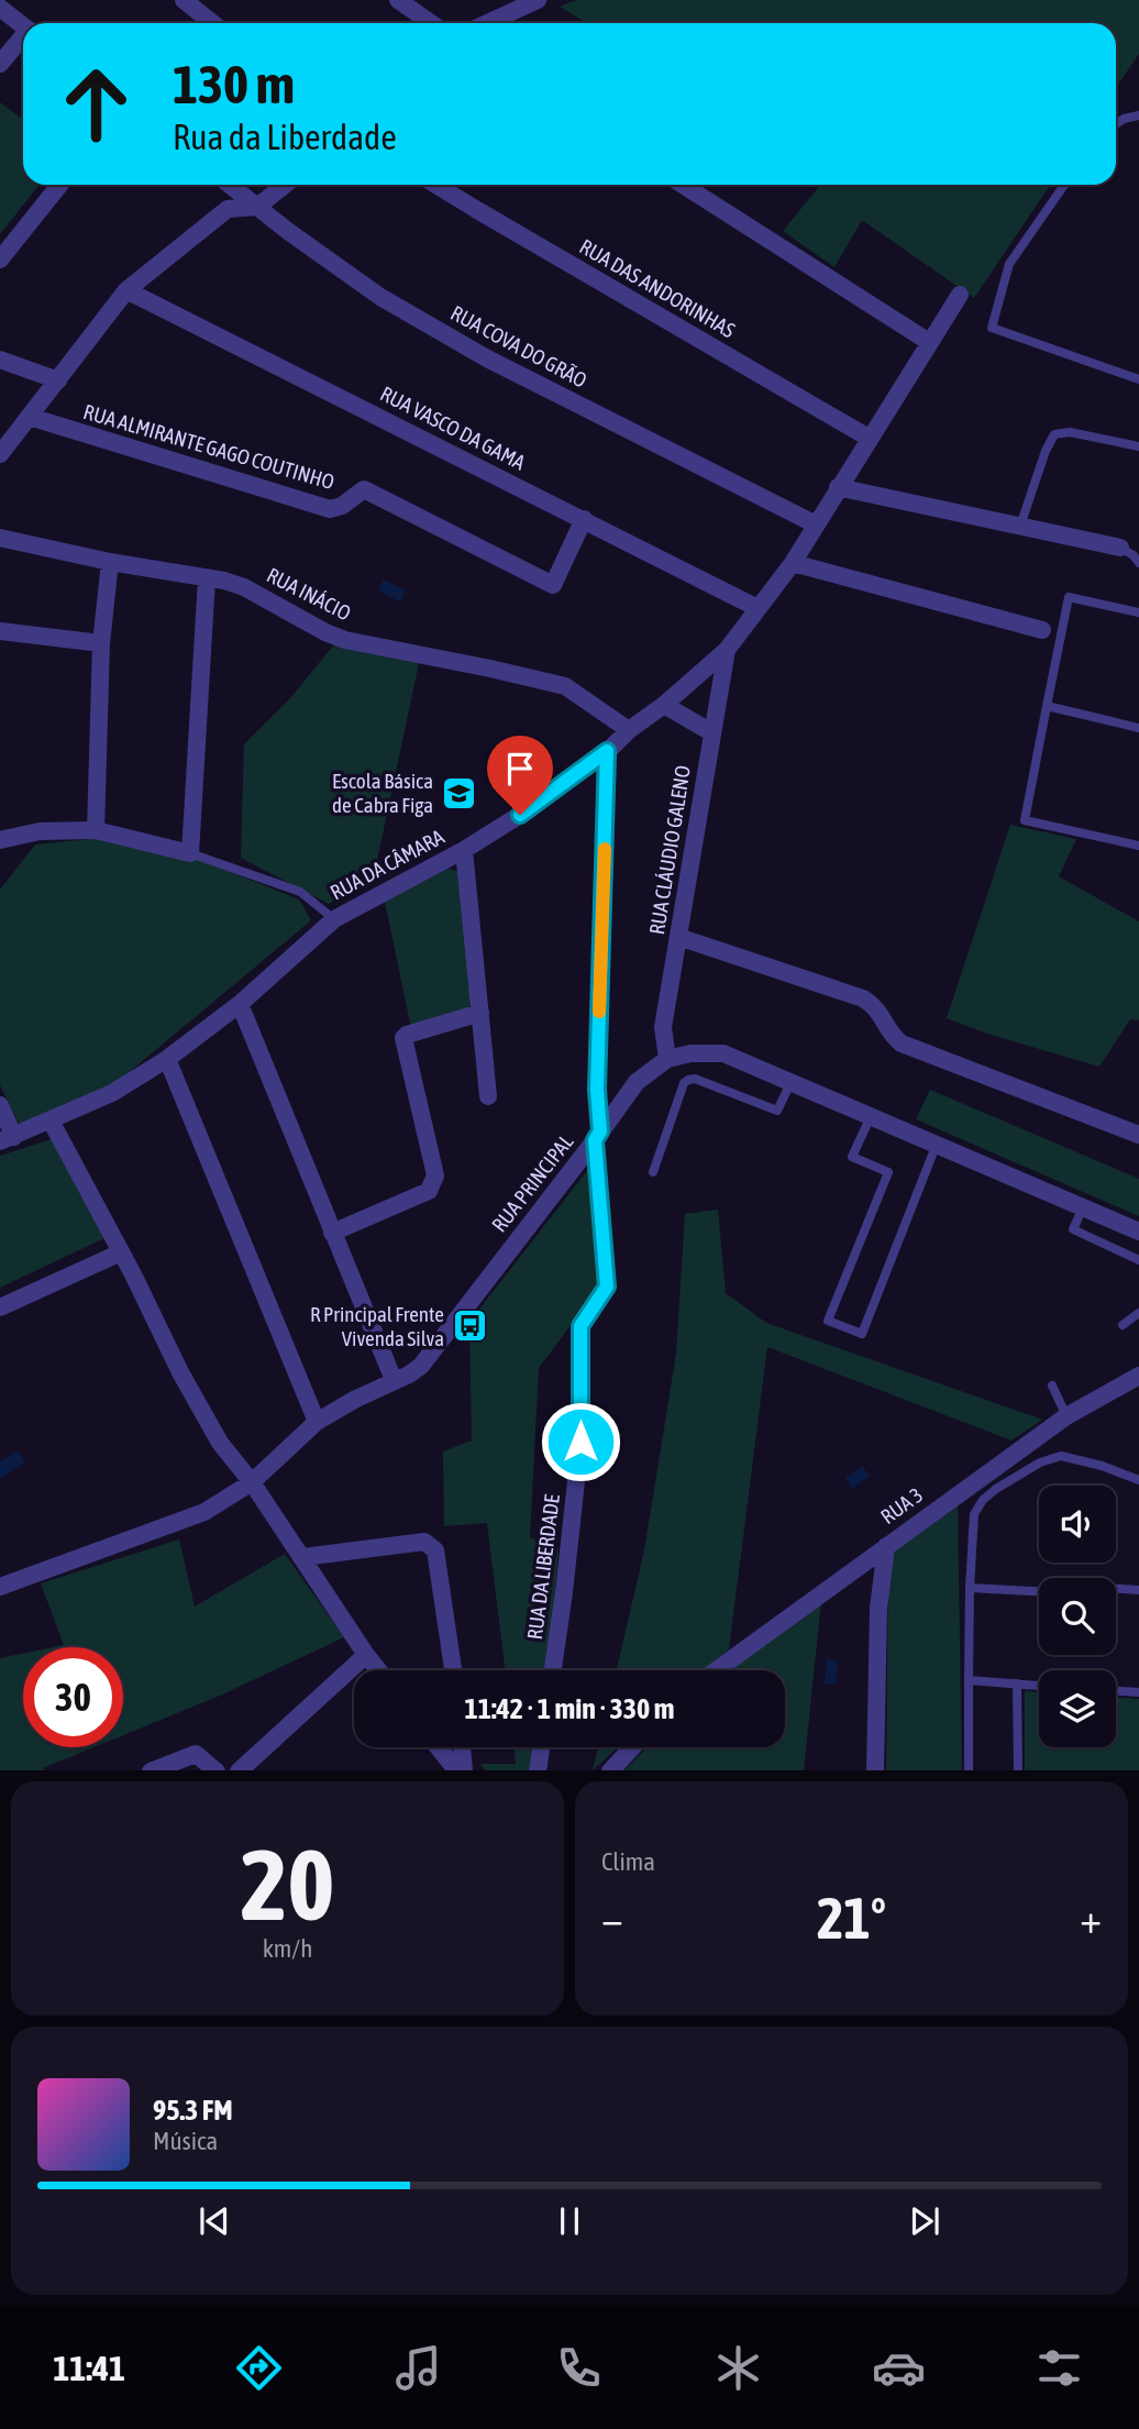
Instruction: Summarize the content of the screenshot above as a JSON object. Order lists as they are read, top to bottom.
{
  "streets": {
    "street": [
      "RUA DAS ANDORINHAS",
      "RUA COVA DO GRÃO",
      "RUA VASCO DA GAMA",
      "RUA ALMIRANTE GAGO COUTINHO",
      "RUA INÁCIO",
      "RUA CLÁUDIO GALENO",
      "RUA DA CÂMARA",
      "RUA PRINCIPAL",
      "RUA 3",
      "RUA DA LIBERDADE"
    ]
  },
  "crossings": [
    ["RUA DAS ANDORINHAS", "RUA DA CÂMARA"],
    ["RUA COVA DO GRÃO", "RUA DA CÂMARA"],
    ["RUA VASCO DA GAMA", "RUA ALMIRANTE GAGO COUTINHO"],
    ["RUA VASCO DA GAMA", "RUA DA CÂMARA"],
    ["RUA INÁCIO", "RUA DA CÂMARA"],
    ["RUA CLÁUDIO GALENO", "RUA DA CÂMARA"],
    ["RUA CLÁUDIO GALENO", "RUA PRINCIPAL"],
    ["RUA DA CÂMARA", "RUA DA LIBERDADE"],
    ["RUA PRINCIPAL", "RUA DA LIBERDADE"]
  ],
  "places": {
    "school or university": ["Escola Básica de Cabra Figa"],
    "bus stop": ["R Principal Frente Vivenda Silva"]
  },
  "page": {
    "turn": ["130 m", "Rua da Liberdade"],
    "limit": "30",
    "trip": "11:42 · 1 min · 330 m",
    "tile": [
      ["20", "km/h"],
      "Clima"
    ],
    "heat": ["−", "21°", "+"],
    "song": ["95.3 FM", "Música"],
    "tabs": "11:41"
  }
}
